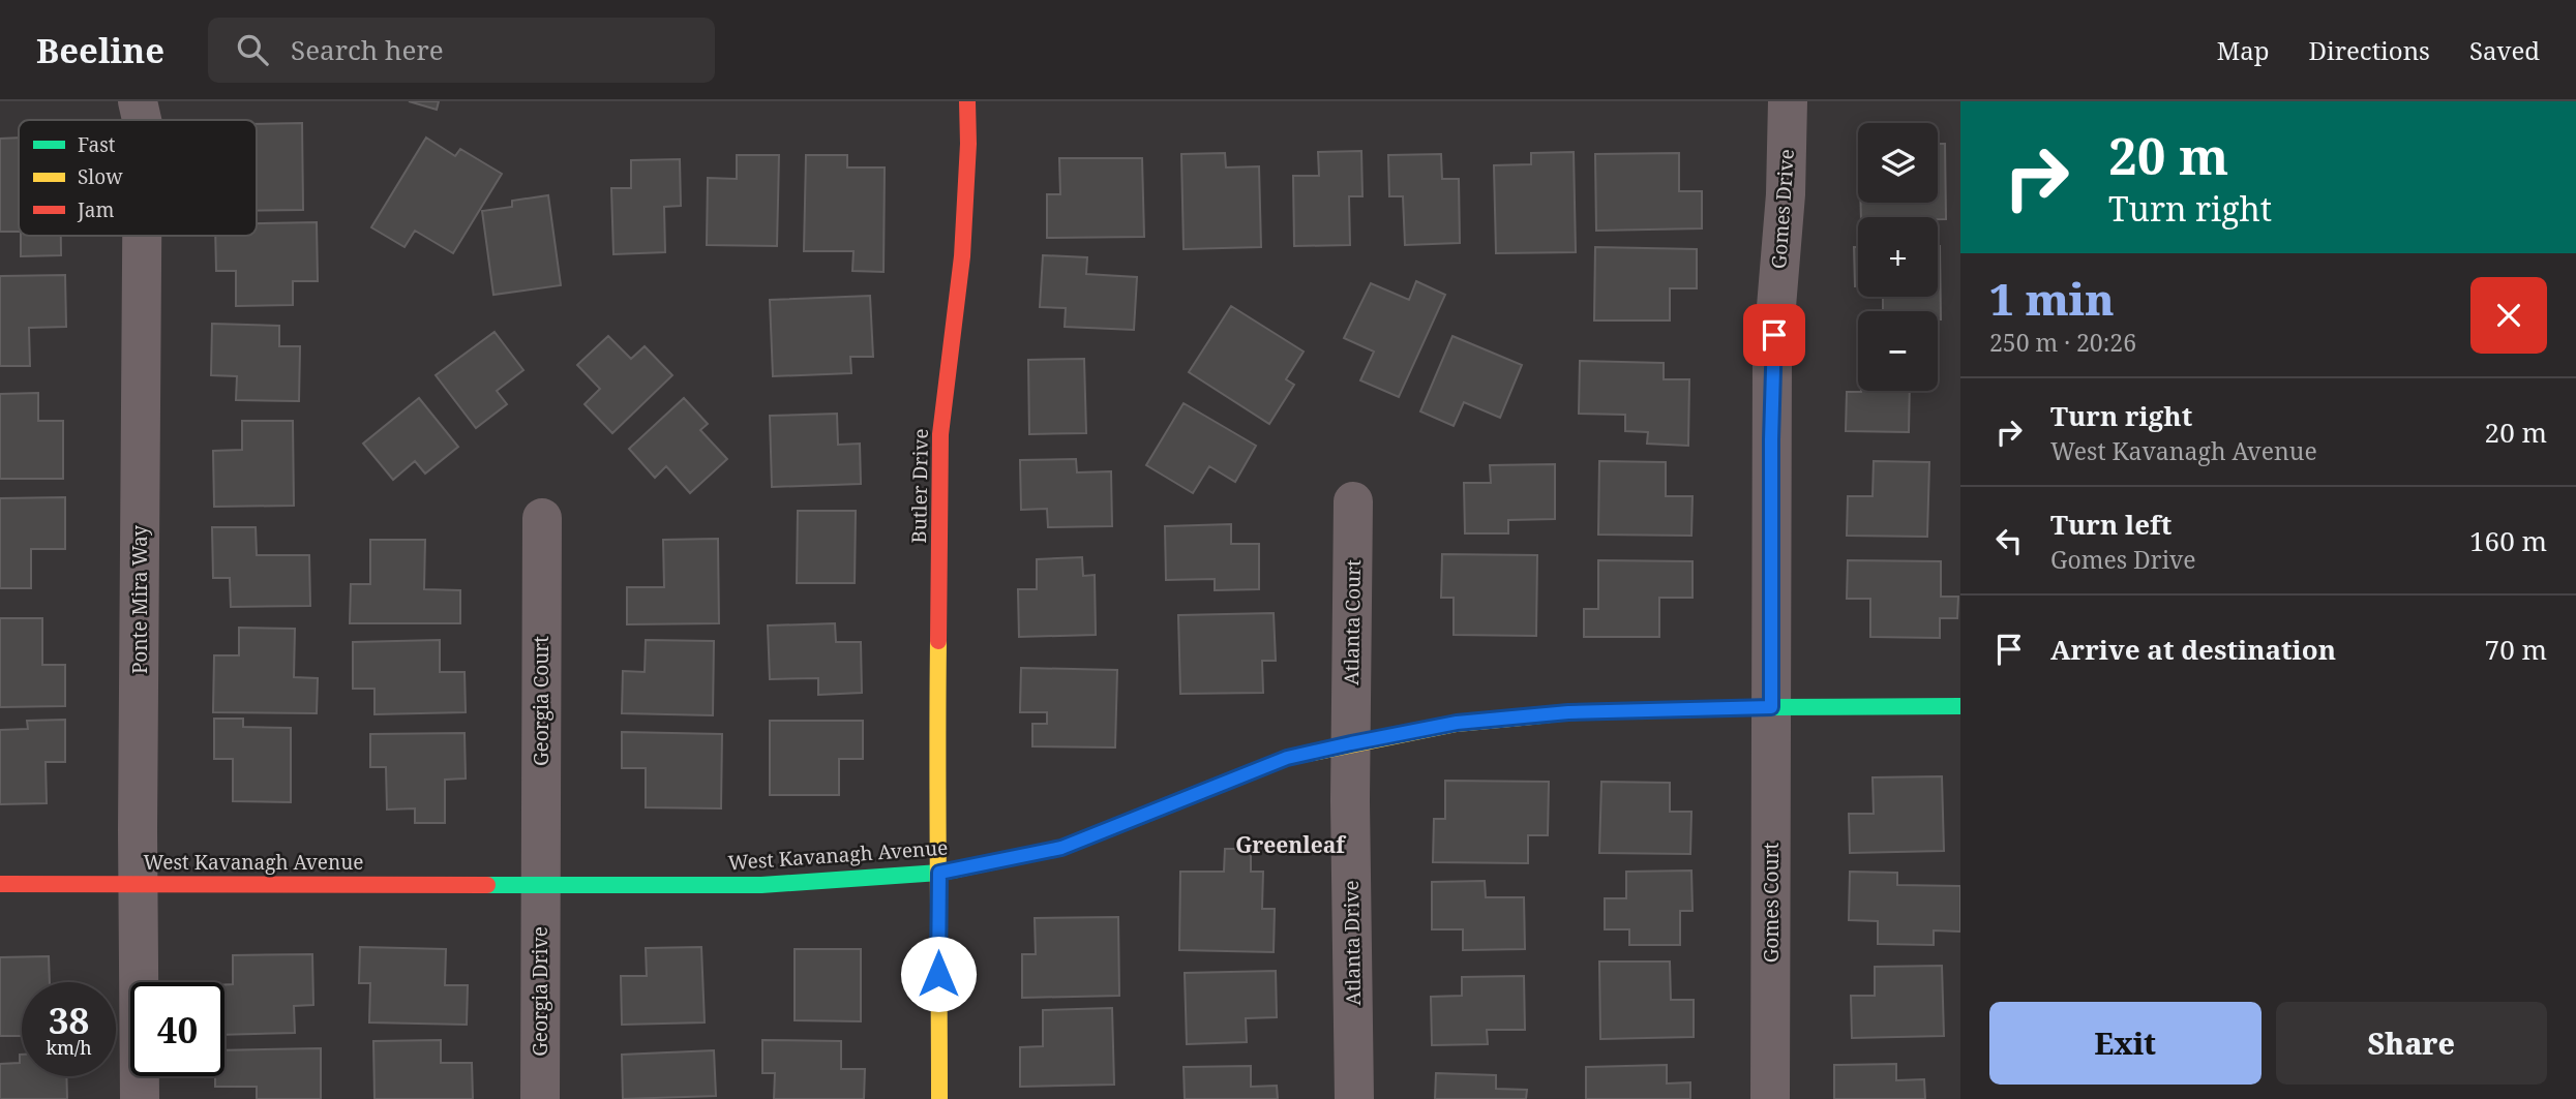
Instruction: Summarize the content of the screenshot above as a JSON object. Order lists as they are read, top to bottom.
{
  "streets": {
    "street": [
      "Gomes Drive",
      "Butler Drive",
      "Ponte Mira Way",
      "Atlanta Court",
      "Georgia Court",
      "West Kavanagh Avenue",
      "Gomes Court",
      "Atlanta Drive",
      "Georgia Drive"
    ]
  },
  "crossings": [
    ["Gomes Drive", "West Kavanagh Avenue"],
    ["Gomes Drive", "Gomes Court"],
    ["Butler Drive", "West Kavanagh Avenue"],
    ["Ponte Mira Way", "West Kavanagh Avenue"],
    ["Atlanta Court", "West Kavanagh Avenue"],
    ["Atlanta Court", "Atlanta Drive"],
    ["Georgia Court", "West Kavanagh Avenue"],
    ["Georgia Court", "Georgia Drive"],
    ["West Kavanagh Avenue", "Gomes Court"],
    ["West Kavanagh Avenue", "Atlanta Drive"],
    ["West Kavanagh Avenue", "Georgia Drive"]
  ],
  "districts": ["Greenleaf"],
  "legend": ["Fast", "Slow", "Jam"],
  "page": {
    "header": "Beeline",
    "search": "Search here",
    "nav": ["Map", "Directions", "Saved"],
    "turn": ["20 m", "Turn right"],
    "map_buttons": ["+", "−"],
    "heading": ["1 min", "250 m · 20:26"],
    "list": [
      {
        "name": "Turn right",
        "note": "West Kavanagh Avenue",
        "value": "20 m"
      },
      {
        "name": "Turn left",
        "note": "Gomes Drive",
        "value": "160 m"
      },
      {
        "name": "Arrive at destination",
        "value": "70 m"
      }
    ],
    "speed": "38 km/h",
    "limit": "40",
    "buttons": ["Exit", "Share"]
  }
}
